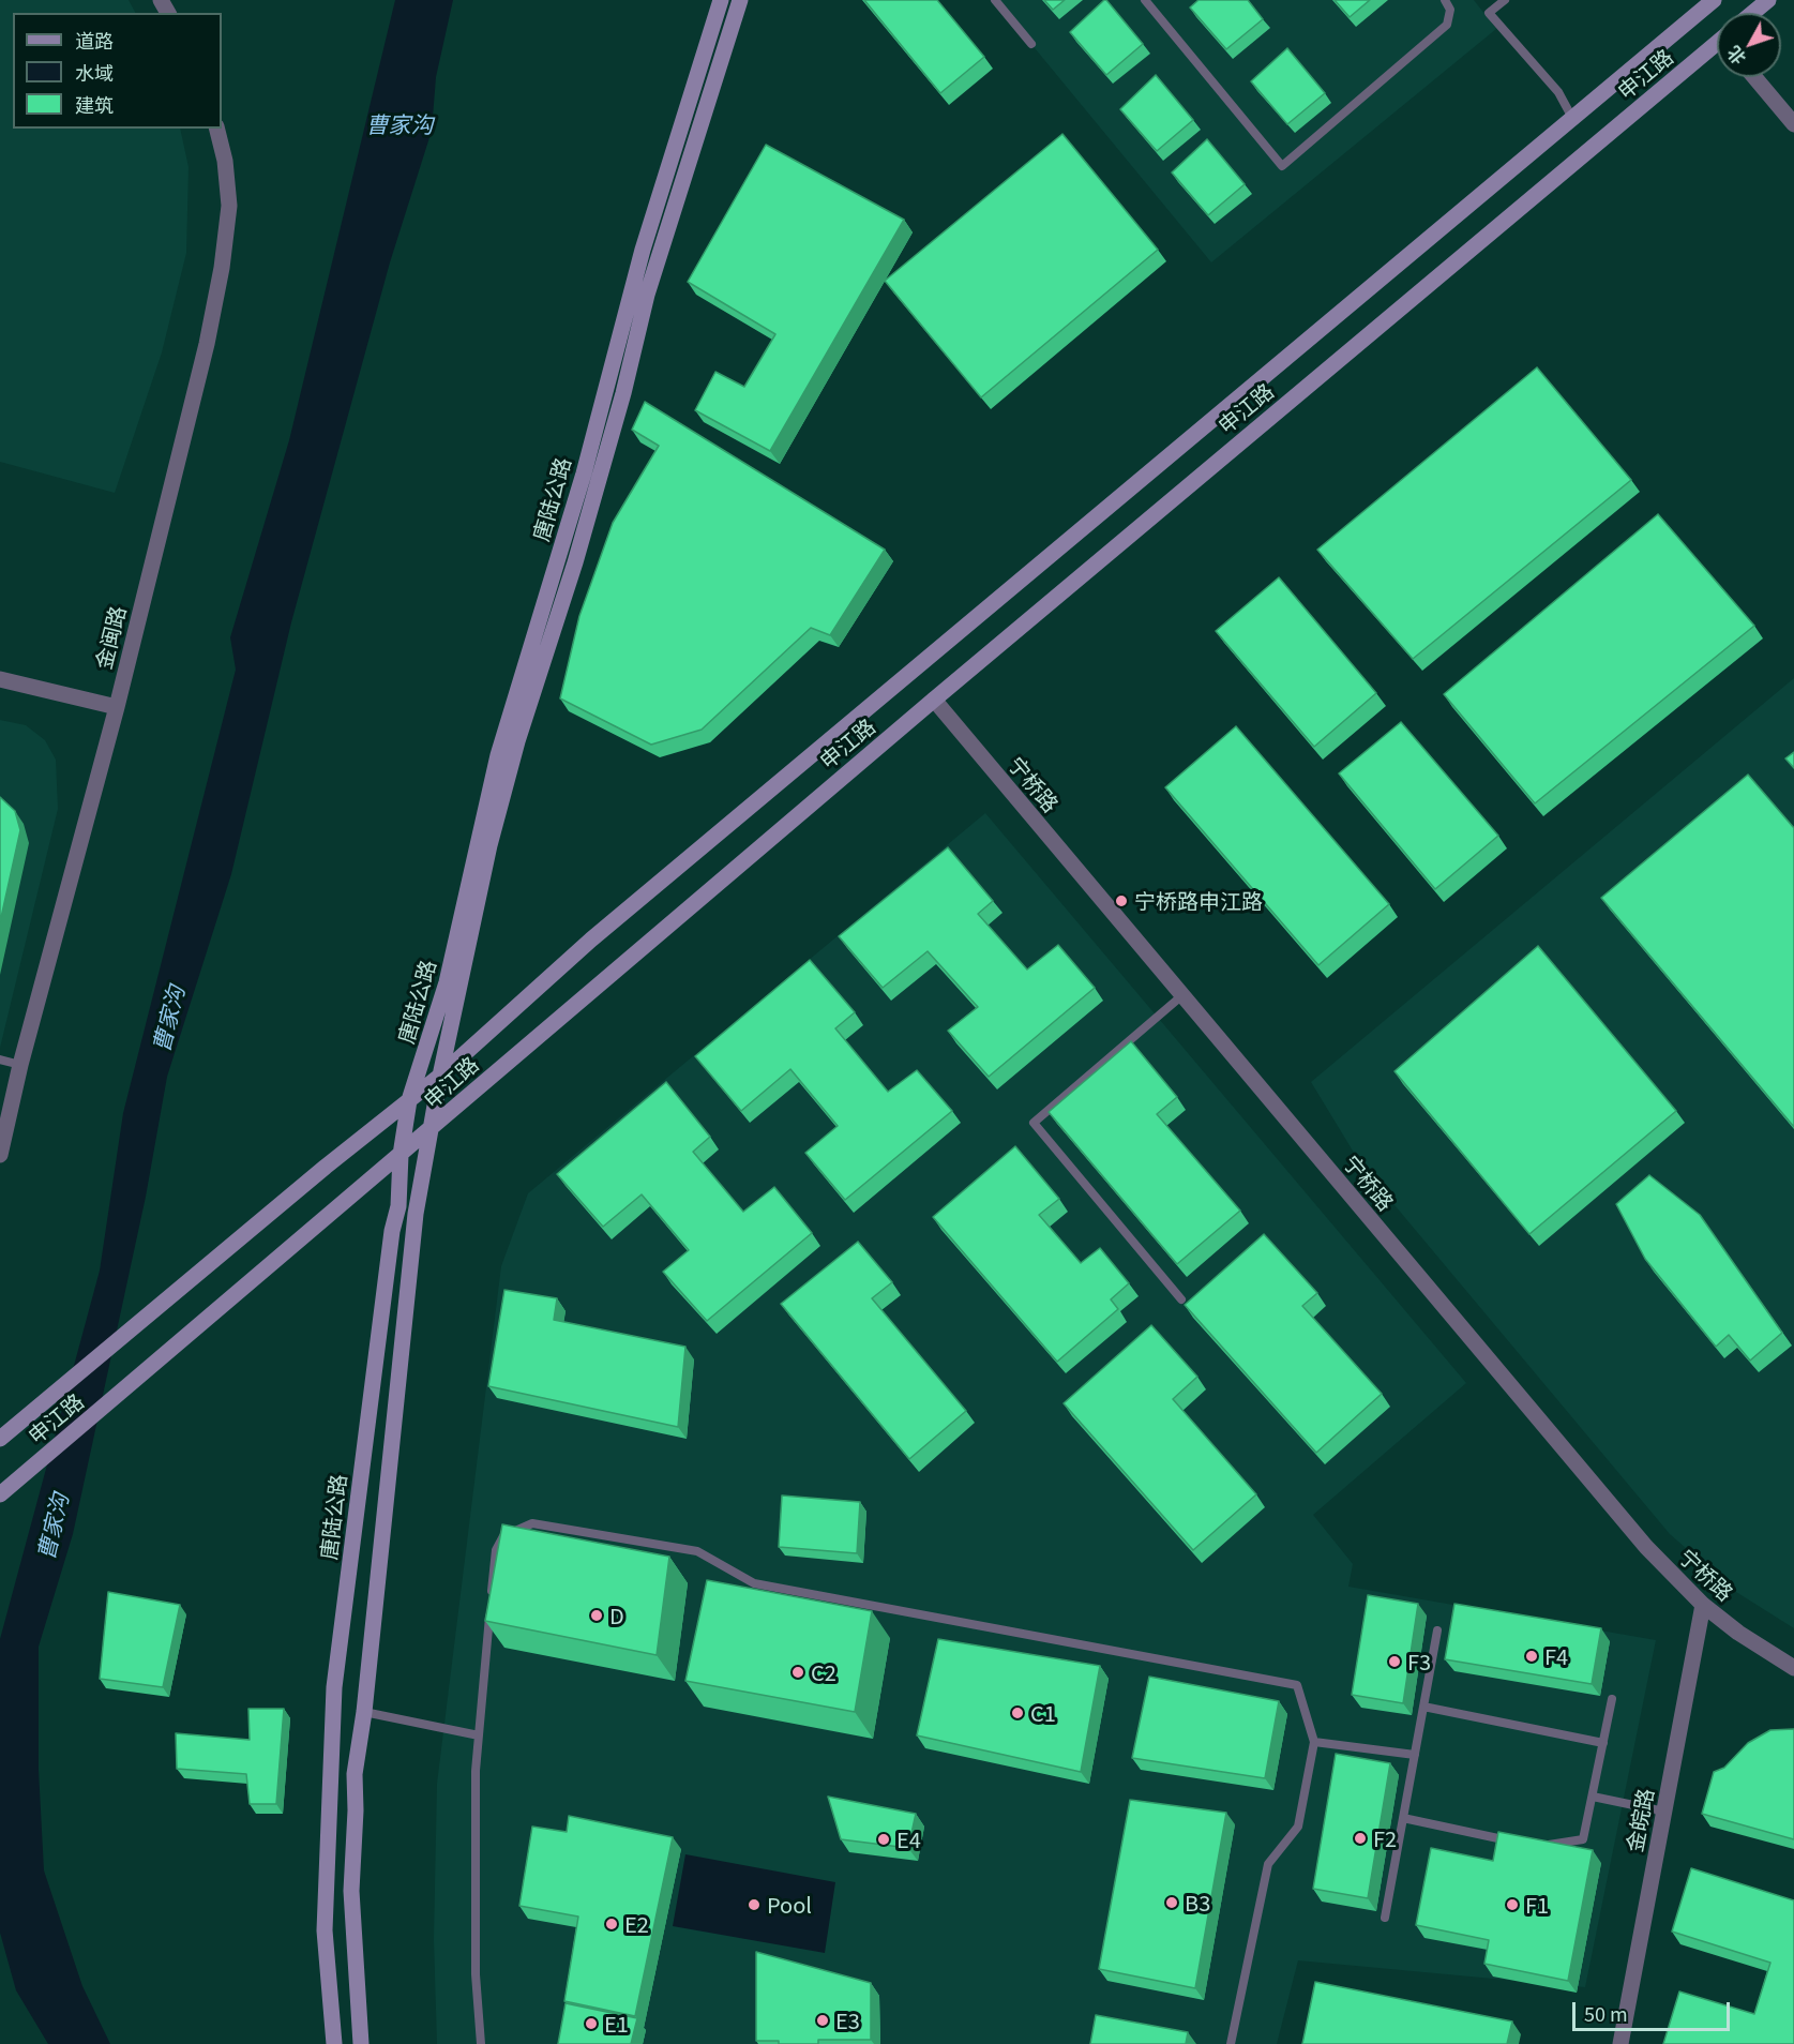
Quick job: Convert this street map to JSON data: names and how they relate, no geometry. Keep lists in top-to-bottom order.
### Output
{
  "streets": {
    "main road": ["申江路", "唐陆公路"],
    "street": ["金闽路", "宁桥路", "金皖路"]
  },
  "crossings": [
    ["申江路", "唐陆公路"],
    ["申江路", "宁桥路"],
    ["宁桥路", "金皖路"]
  ],
  "water": ["曹家沟"],
  "places": [
    "宁桥路申江路",
    "D",
    "F4",
    "F3",
    "C2",
    "C1",
    "F2",
    "E4",
    "B3",
    "Pool",
    "F1",
    "E2",
    "E3",
    "E1"
  ],
  "legend": ["道路", "水域", "建筑"],
  "scale_bar": "50 m",
  "north": "bottom left"
}
